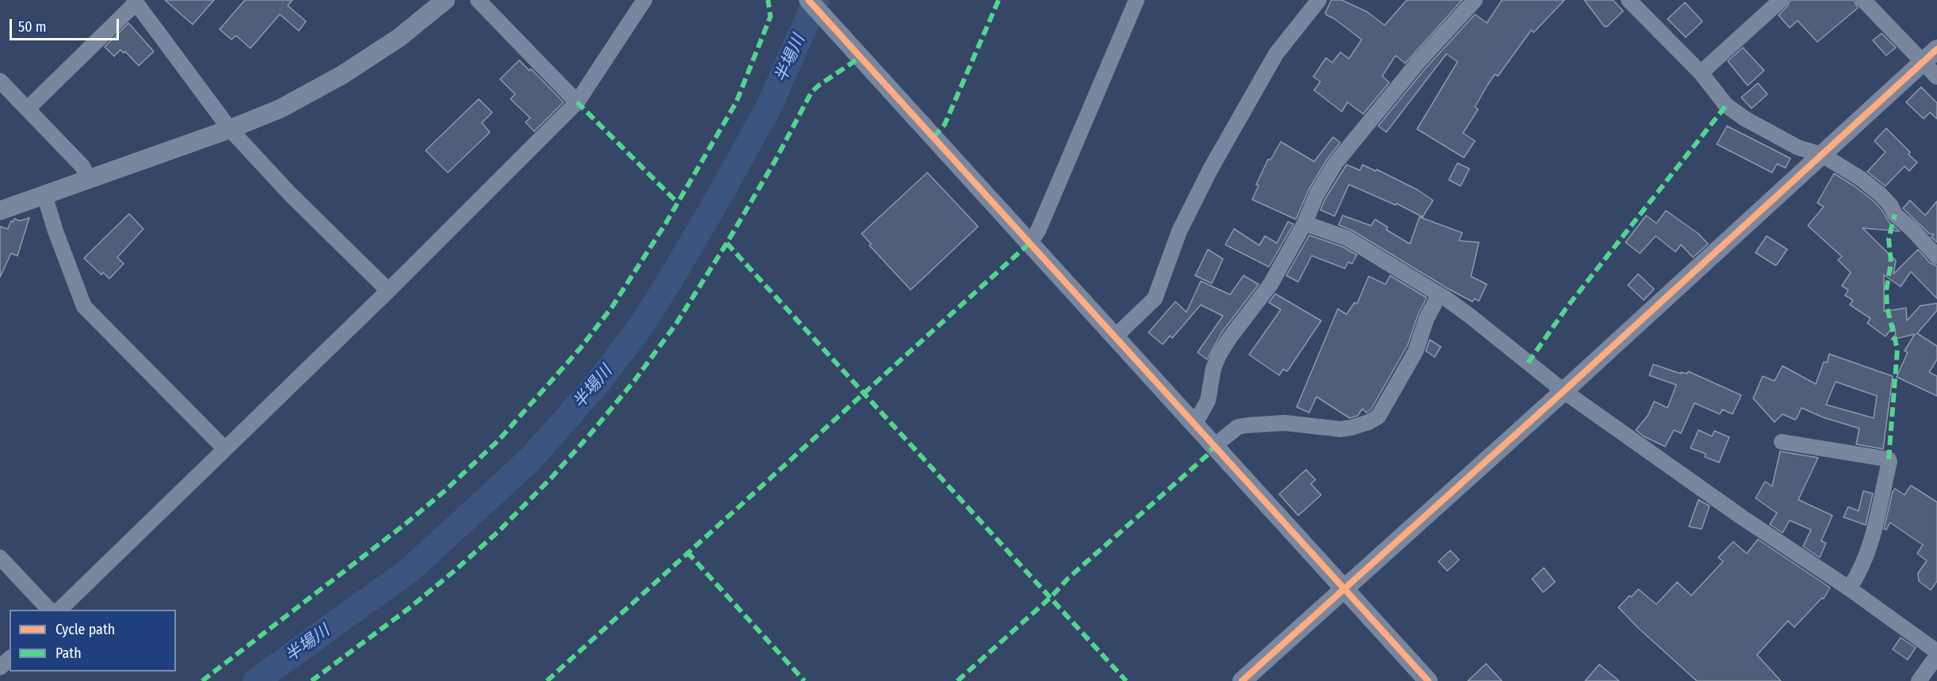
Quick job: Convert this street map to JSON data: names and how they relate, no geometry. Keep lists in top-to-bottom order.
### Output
{
  "water": ["半場川"],
  "legend": ["Cycle path", "Path"],
  "scale_bar": "50 m"
}
